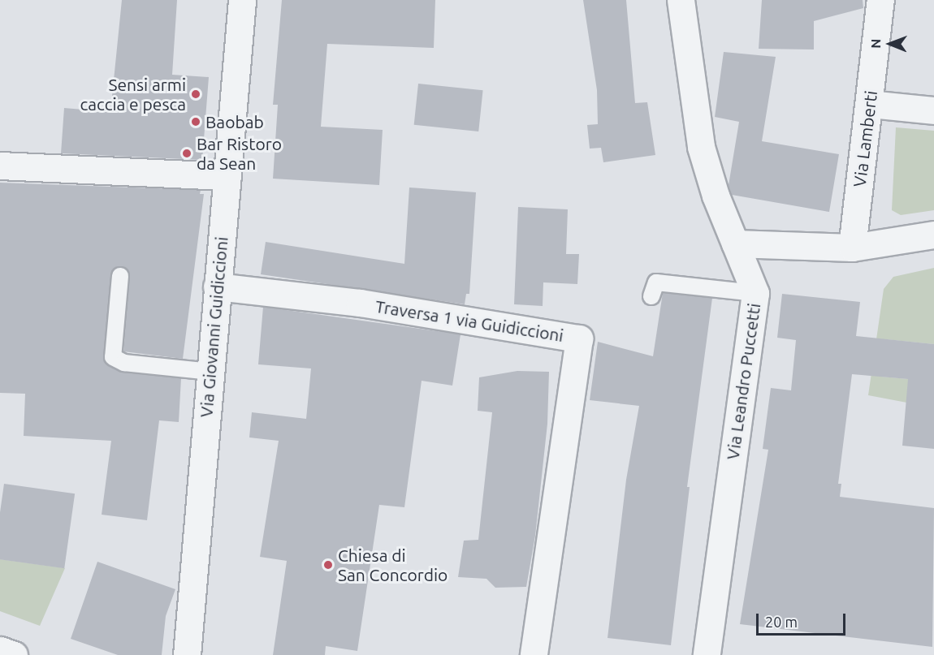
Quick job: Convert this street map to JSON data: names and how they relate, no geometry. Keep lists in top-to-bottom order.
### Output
{
  "streets": {
    "street": [
      "Via Lamberti",
      "Traversa 1 via Guidiccioni",
      "Via Giovanni Guidiccioni",
      "Via Leandro Puccetti"
    ]
  },
  "crossings": [
    ["Traversa 1 via Guidiccioni", "Via Giovanni Guidiccioni"]
  ],
  "places": [
    "Sensi armi caccia e pesca",
    "Baobab",
    "Bar Ristoro da Sean",
    "Chiesa di San Concordio"
  ],
  "scale_bar": "20 m",
  "north": "left"
}
